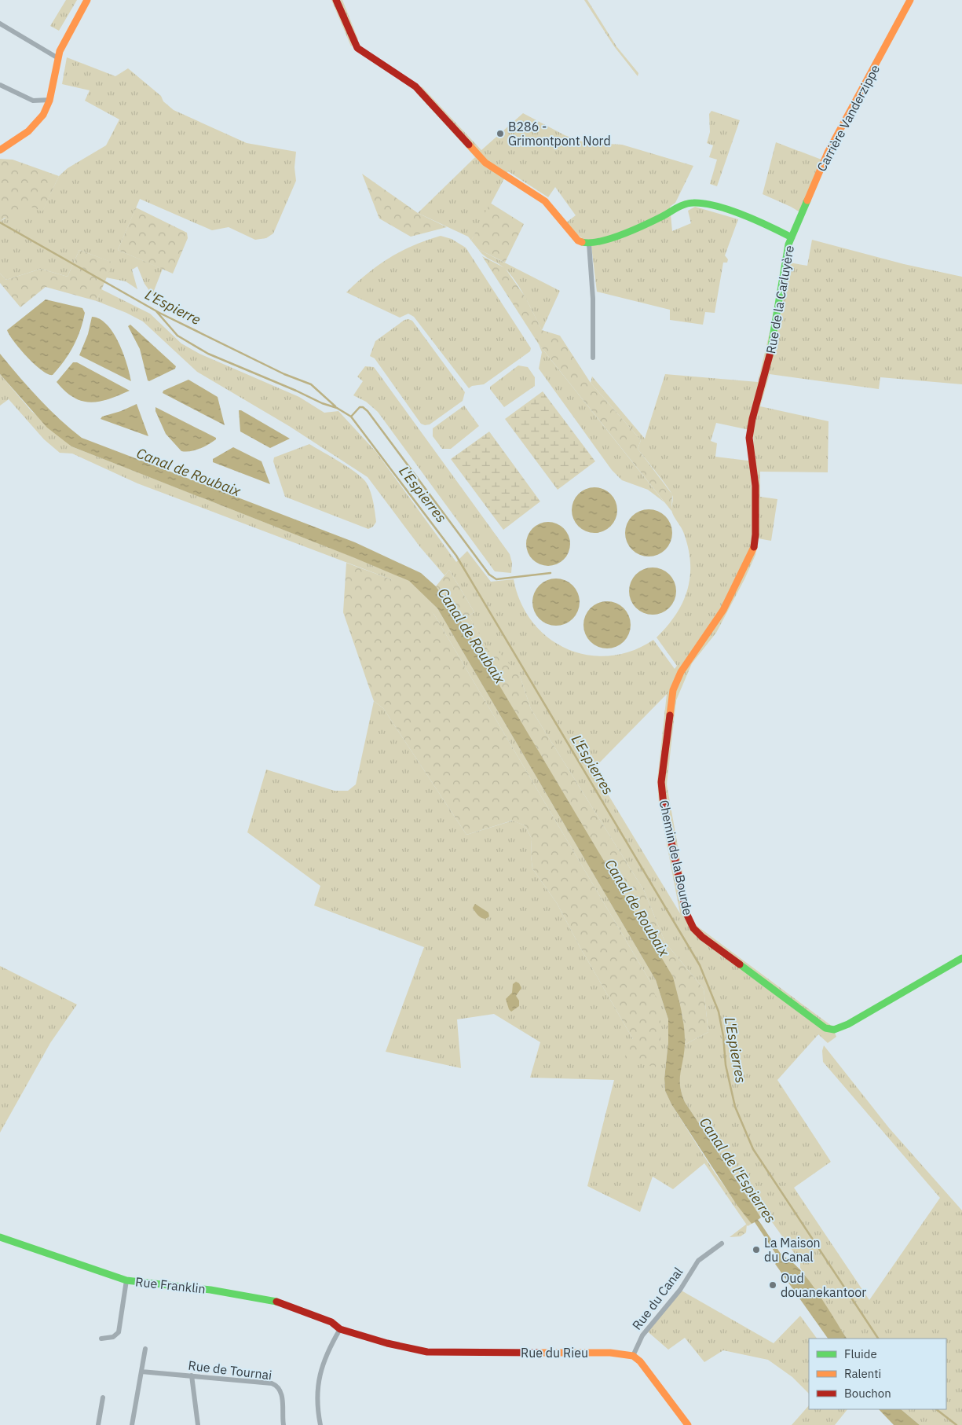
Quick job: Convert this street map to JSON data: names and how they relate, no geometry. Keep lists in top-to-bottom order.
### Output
{
  "streets": {
    "street": [
      "Carrière Vanderzippe",
      "Rue de la Carluyère",
      "Chemin de la Bourde",
      "Rue Franklin",
      "Rue du Canal",
      "Rue du Rieu",
      "Rue de Tournai"
    ]
  },
  "crossings": [
    ["Carrière Vanderzippe", "Rue de la Carluyère"],
    ["Rue de la Carluyère", "Chemin de la Bourde"],
    ["Rue Franklin", "Rue du Rieu"],
    ["Rue du Canal", "Rue du Rieu"]
  ],
  "water": [
    "L'Espierre",
    "Canal de Roubaix",
    "L'Espierres",
    "Canal de l'Espierres"
  ],
  "places": ["B286 - Grimontpont Nord", "La Maison du Canal", "Oud douanekantoor"],
  "legend": ["Fluide", "Ralenti", "Bouchon"]
}
